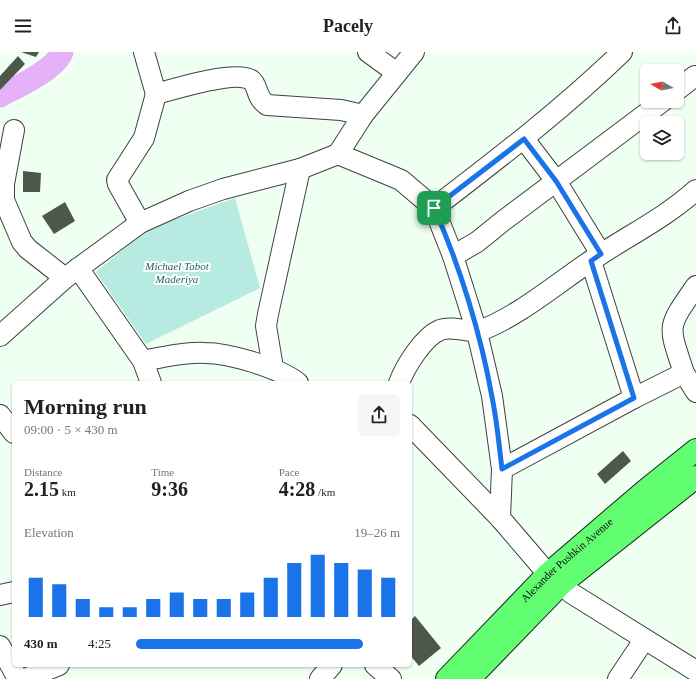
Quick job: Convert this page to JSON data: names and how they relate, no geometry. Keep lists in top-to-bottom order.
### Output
{
  "streets": {
    "main road": ["Alexander Pushkin Avenue"]
  },
  "parks": ["Michael Tabot Maderiya"],
  "north": "left",
  "page": {
    "header": "Pacely",
    "heading": ["Morning run", "09:00 · 5 × 430 m"],
    "stats": [
      ["Distance", "2.15 km"],
      ["Time", "9:36"],
      ["Pace", "4:28 /km"]
    ],
    "chart": ["Elevation", "19–26 m"],
    "list": [
      {
        "name": "430 m",
        "note": "4:25"
      }
    ]
  }
}
